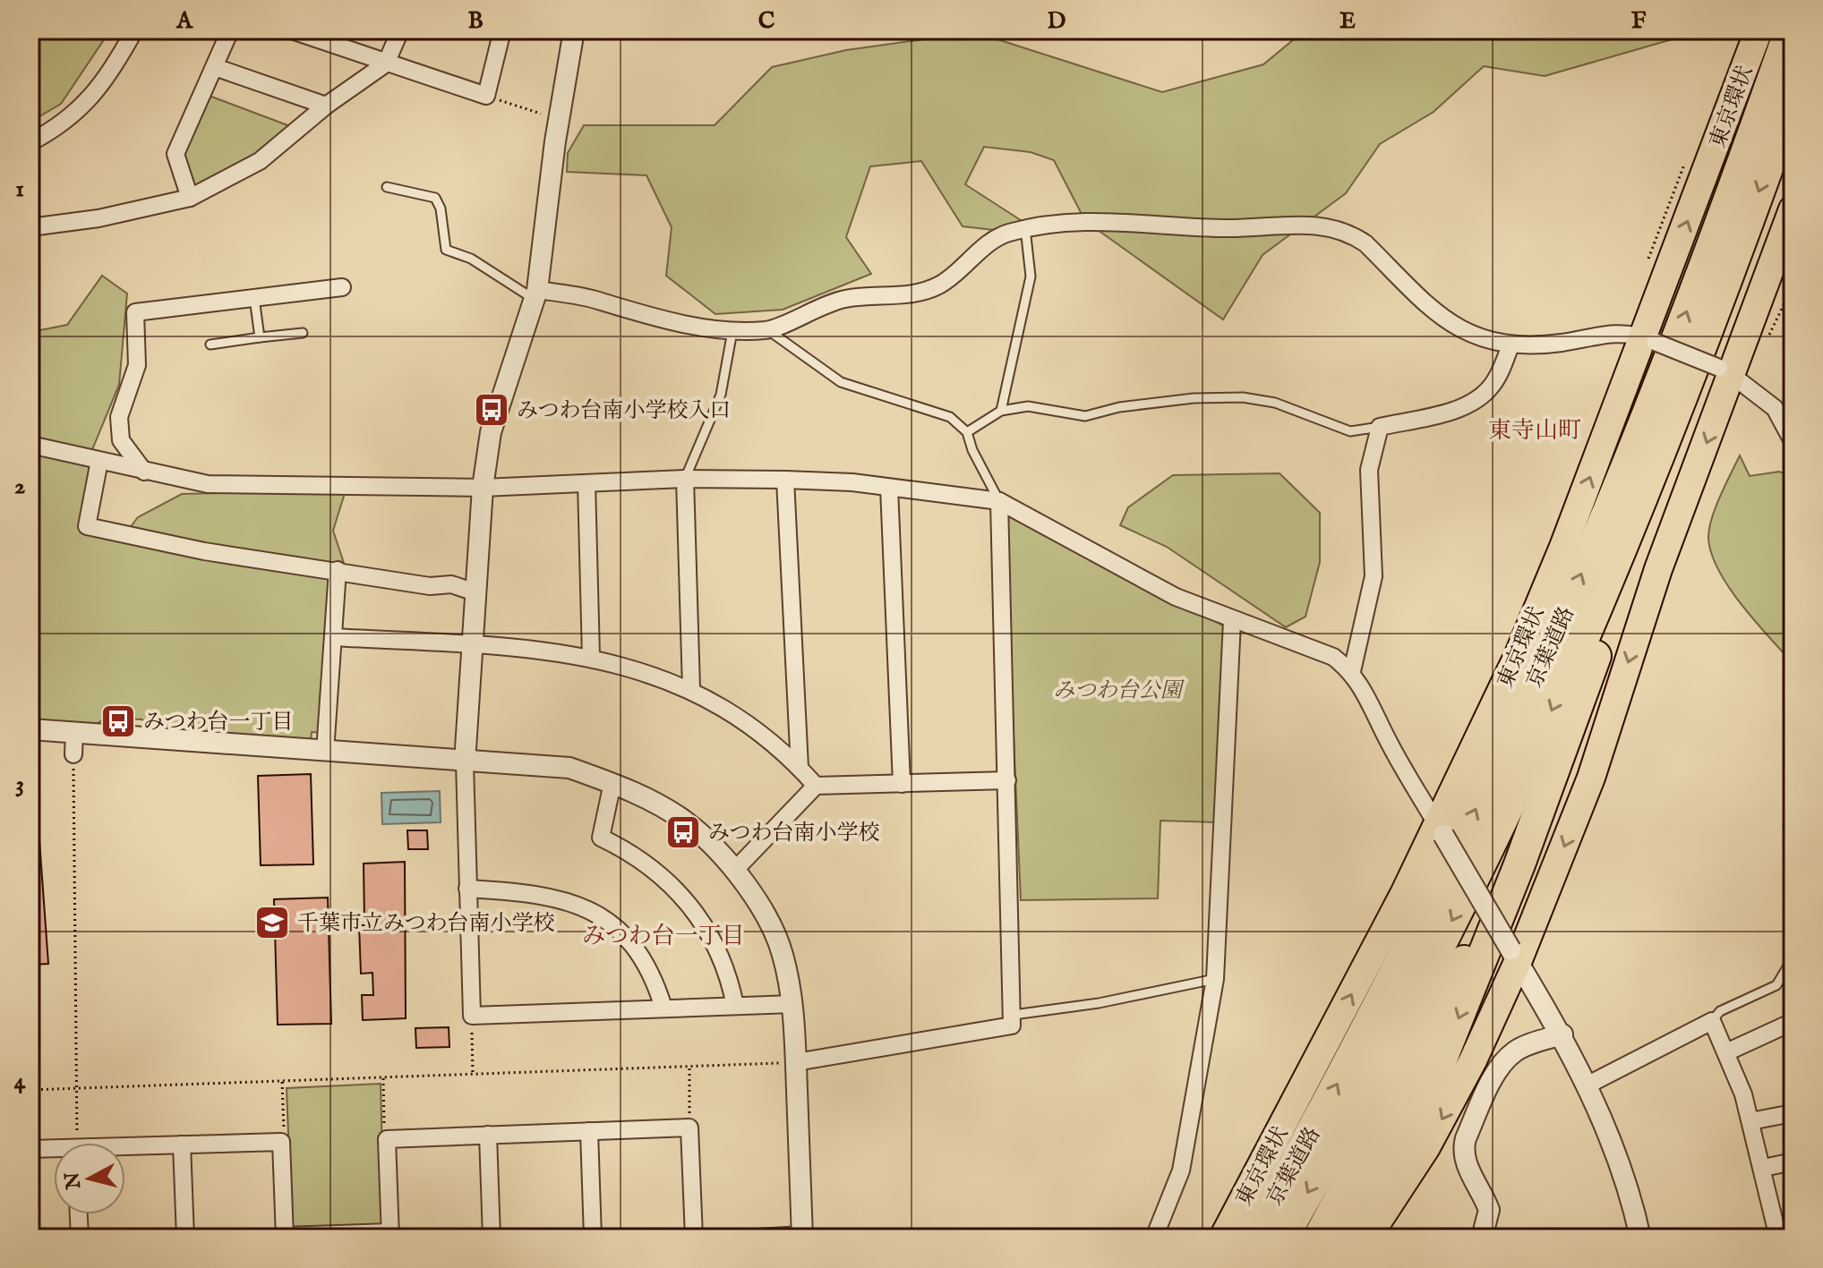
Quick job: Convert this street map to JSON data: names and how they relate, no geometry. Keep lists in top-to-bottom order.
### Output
{
  "streets": {
    "highway": ["東京環状", "京葉道路"]
  },
  "districts": ["東寺山町", "みつわ台一丁目"],
  "parks": ["みつわ台公園"],
  "places": {
    "bus stop": ["みつわ台南小学校入口", "みつわ台一丁目", "みつわ台南小学校"],
    "school or university": ["千葉市立みつわ台南小学校"]
  },
  "north": "left",
  "grid": {
    "columns": [
      "A",
      "B",
      "C",
      "D",
      "E",
      "F"
    ],
    "rows": [
      "1",
      "2",
      "3",
      "4"
    ]
  }
}
